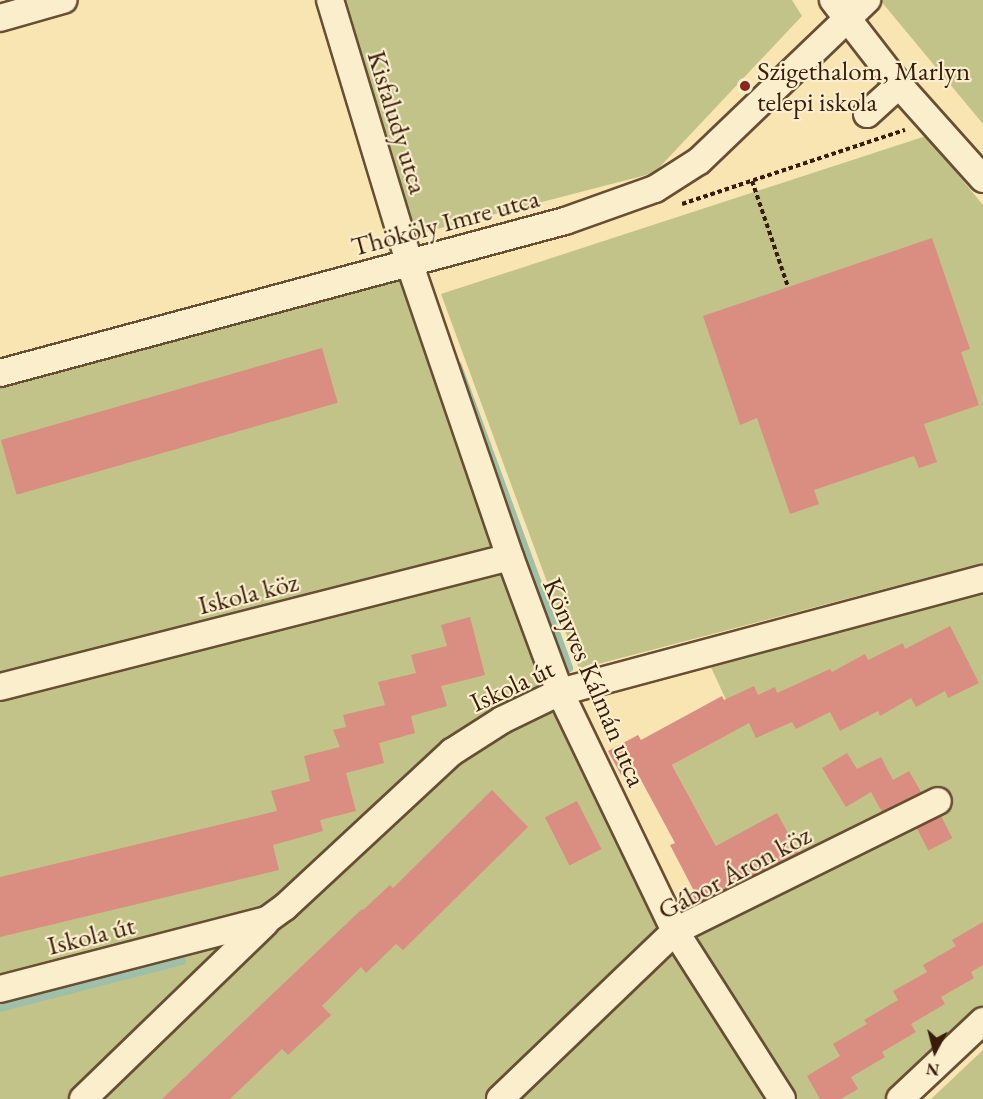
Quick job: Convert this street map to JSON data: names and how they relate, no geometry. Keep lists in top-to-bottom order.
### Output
{
  "streets": {
    "street": [
      "Kisfaludy utca",
      "Thököly Imre utca",
      "Iskola köz",
      "Könyves Kálmán utca",
      "Iskola út",
      "Gábor Áron köz"
    ]
  },
  "crossings": [
    ["Kisfaludy utca", "Thököly Imre utca"],
    ["Kisfaludy utca", "Könyves Kálmán utca"],
    ["Thököly Imre utca", "Könyves Kálmán utca"],
    ["Iskola köz", "Könyves Kálmán utca"],
    ["Könyves Kálmán utca", "Iskola út"],
    ["Könyves Kálmán utca", "Gábor Áron köz"]
  ],
  "places": ["Szigethalom, Marlyn telepi iskola"],
  "north": "bottom"
}
